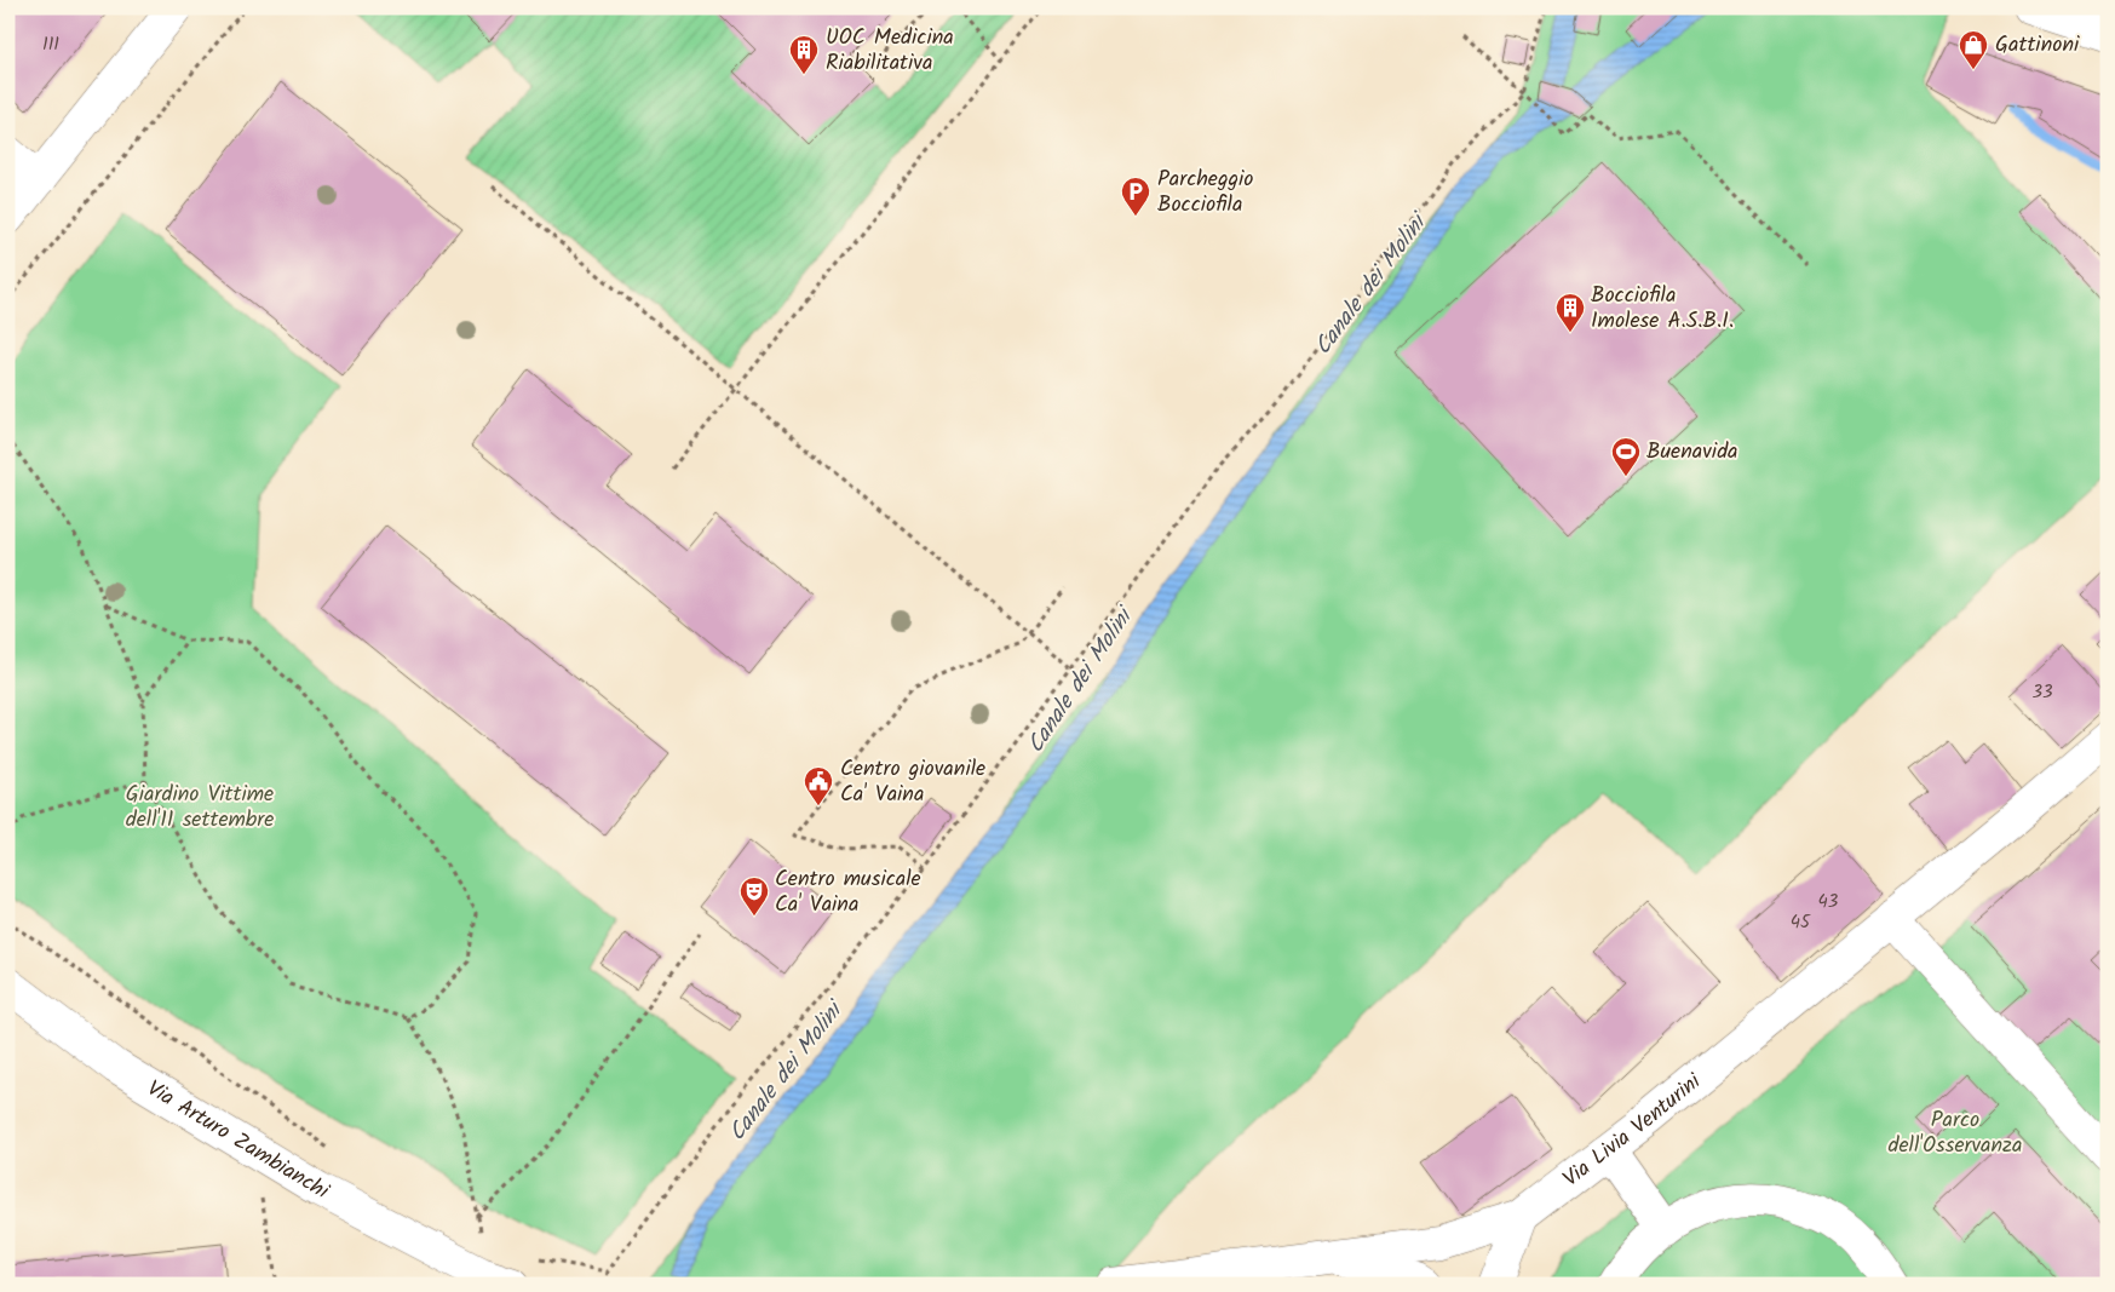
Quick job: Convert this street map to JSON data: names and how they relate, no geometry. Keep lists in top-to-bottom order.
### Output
{
  "streets": {
    "street": ["Via Livia Venturini", "Via Arturo Zambianchi"]
  },
  "water": ["Canale dei Molini"],
  "parks": ["Giardino Vittime dell'11 settembre", "Parco dell'Osservanza"],
  "places": {
    "shop": ["Gattinoni"],
    "building": ["UOC Medicina Riabilitativa", "Bocciofila Imolese A.S.B.I."],
    "parking": ["Parcheggio Bocciofila"],
    "sports": ["Buenavida"],
    "public building": ["Centro giovanile Ca' Vaina"],
    "theatre": ["Centro musicale Ca' Vaina"]
  },
  "house_numbers": [
    "111",
    "33",
    "43",
    "45"
  ]
}
